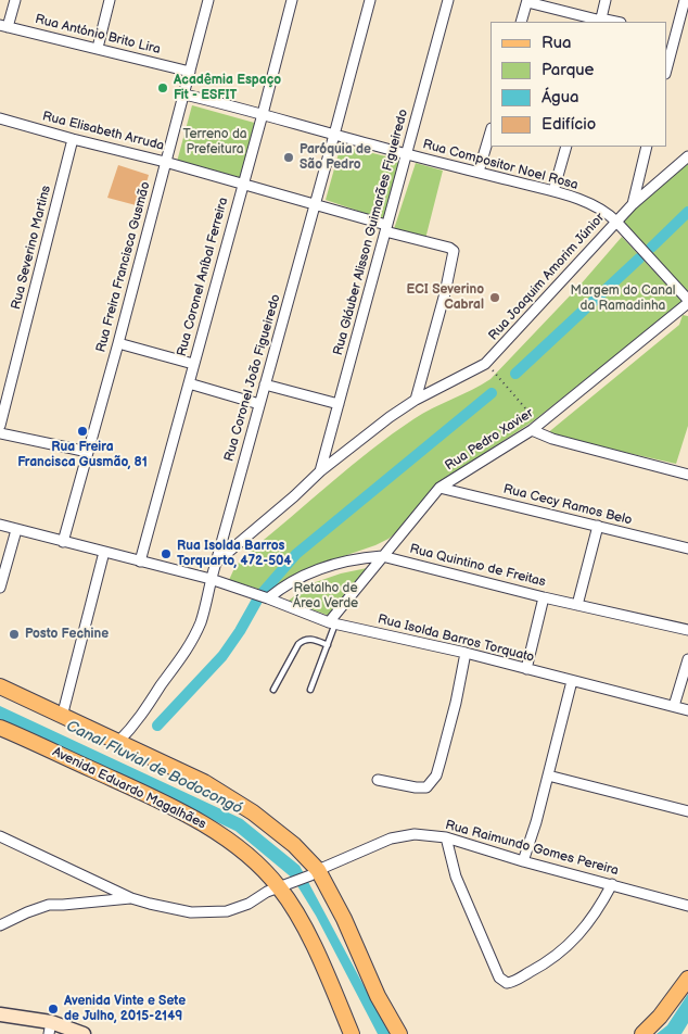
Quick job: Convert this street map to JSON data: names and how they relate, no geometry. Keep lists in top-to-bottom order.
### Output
{
  "streets": {
    "main road": ["Avenida Eduardo Magalhães"],
    "street": [
      "Rua António Brito Lira",
      "Rua Elisabeth Arruda",
      "Rua Compositor Noel Rosa",
      "Rua Gláuber Alisson Guimarães Figueiredo",
      "Rua Severino Martins",
      "Rua Freira Francisca Gusmão",
      "Rua Coronel Aníbal Ferreira",
      "Rua Joaquim Amorim Júnior",
      "Rua Coronel João Figueiredo",
      "Rua Pedro Xavier",
      "Rua Cecy Ramos Belo",
      "Rua Quintino de Freitas",
      "Rua Isolda Barros Torquato",
      "Rua Raimundo Gomes Pereira"
    ]
  },
  "crossings": [
    ["Rua António Brito Lira", "Rua Freira Francisca Gusmão"],
    ["Rua Elisabeth Arruda", "Rua Gláuber Alisson Guimarães Figueiredo"],
    ["Rua Elisabeth Arruda", "Rua Severino Martins"],
    ["Rua Elisabeth Arruda", "Rua Freira Francisca Gusmão"],
    ["Rua Elisabeth Arruda", "Rua Coronel Aníbal Ferreira"],
    ["Rua Elisabeth Arruda", "Rua Joaquim Amorim Júnior"],
    ["Rua Elisabeth Arruda", "Rua Coronel João Figueiredo"],
    ["Rua Compositor Noel Rosa", "Rua Gláuber Alisson Guimarães Figueiredo"],
    ["Rua Compositor Noel Rosa", "Rua Freira Francisca Gusmão"],
    ["Rua Compositor Noel Rosa", "Rua Coronel Aníbal Ferreira"],
    ["Rua Compositor Noel Rosa", "Rua Joaquim Amorim Júnior"],
    ["Rua Compositor Noel Rosa", "Rua Coronel João Figueiredo"],
    ["Rua Compositor Noel Rosa", "Rua Pedro Xavier"],
    ["Rua Gláuber Alisson Guimarães Figueiredo", "Rua Joaquim Amorim Júnior"],
    ["Rua Freira Francisca Gusmão", "Rua Isolda Barros Torquato"],
    ["Rua Coronel Aníbal Ferreira", "Rua Isolda Barros Torquato"],
    ["Rua Joaquim Amorim Júnior", "Rua Coronel João Figueiredo"],
    ["Rua Coronel João Figueiredo", "Rua Isolda Barros Torquato"],
    ["Rua Pedro Xavier", "Rua Cecy Ramos Belo"],
    ["Rua Pedro Xavier", "Rua Quintino de Freitas"],
    ["Rua Pedro Xavier", "Rua Isolda Barros Torquato"],
    ["Rua Quintino de Freitas", "Rua Isolda Barros Torquato"],
    ["Avenida Eduardo Magalhães", "Rua Raimundo Gomes Pereira"]
  ],
  "water": ["Canal Fluvial de Bodocongó"],
  "parks": ["Terreno da Prefeitura", "Margem do Canal da Ramadinha", "Retalho de Área Verde"],
  "places": [
    "Acadêmia Espaço Fit - ESFIT",
    "Paróquia de São Pedro",
    "ECI Severino Cabral",
    "Rua Freira Francisca Gusmão, 81",
    "Rua Isolda Barros Torquarto, 472-504",
    "Posto Fechine",
    "Avenida Vinte e Sete de Julho, 2015-2149"
  ],
  "legend": [
    "Rua",
    "Parque",
    "Água",
    "Edifício"
  ]
}
